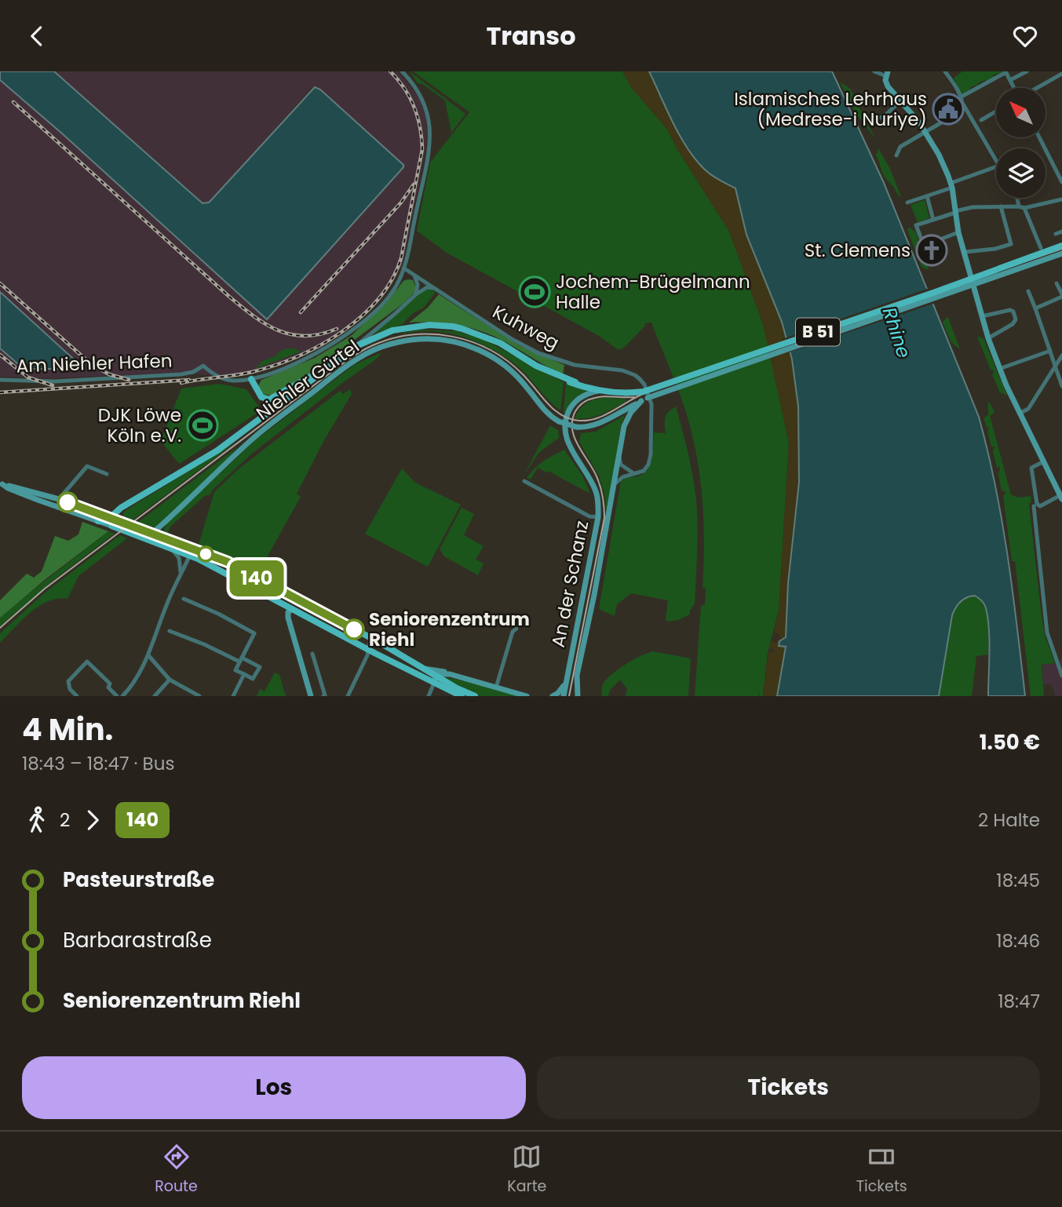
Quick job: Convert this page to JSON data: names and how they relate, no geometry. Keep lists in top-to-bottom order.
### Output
{
  "streets": {
    "main road": ["B 51", "Niehler Gürtel", "An der Schanz"],
    "street": ["Kuhweg", "Am Niehler Hafen"]
  },
  "crossings": [
    ["Kuhweg", "Am Niehler Hafen"],
    ["Kuhweg", "An der Schanz"],
    ["B 51", "Niehler Gürtel"],
    ["B 51", "An der Schanz"],
    ["Niehler Gürtel", "An der Schanz"]
  ],
  "water": ["Rhine"],
  "places": {
    "public building": ["Islamisches Lehrhaus (Medrese-i Nuriye)"],
    "church": ["St. Clemens"],
    "sports": ["Jochem-Brügelmann Halle", "DJK Löwe Köln e.V."],
    "other": ["Seniorenzentrum Riehl"]
  },
  "lines": ["bus line 140"],
  "north": "top left",
  "page": {
    "header": "Transo",
    "on_map": "140",
    "heading": ["4 Min.", "18:43 – 18:47 · Bus", "1.50 €"],
    "legs": ["2", "140", "2 Halte"],
    "list": [
      {
        "name": "Pasteurstraße",
        "value": "18:45"
      },
      {
        "name": "Barbarastraße",
        "value": "18:46"
      },
      {
        "name": "Seniorenzentrum Riehl",
        "value": "18:47"
      }
    ],
    "buttons": ["Los", "Tickets"],
    "tabs": ["Route", "Karte", "Tickets"]
  }
}
